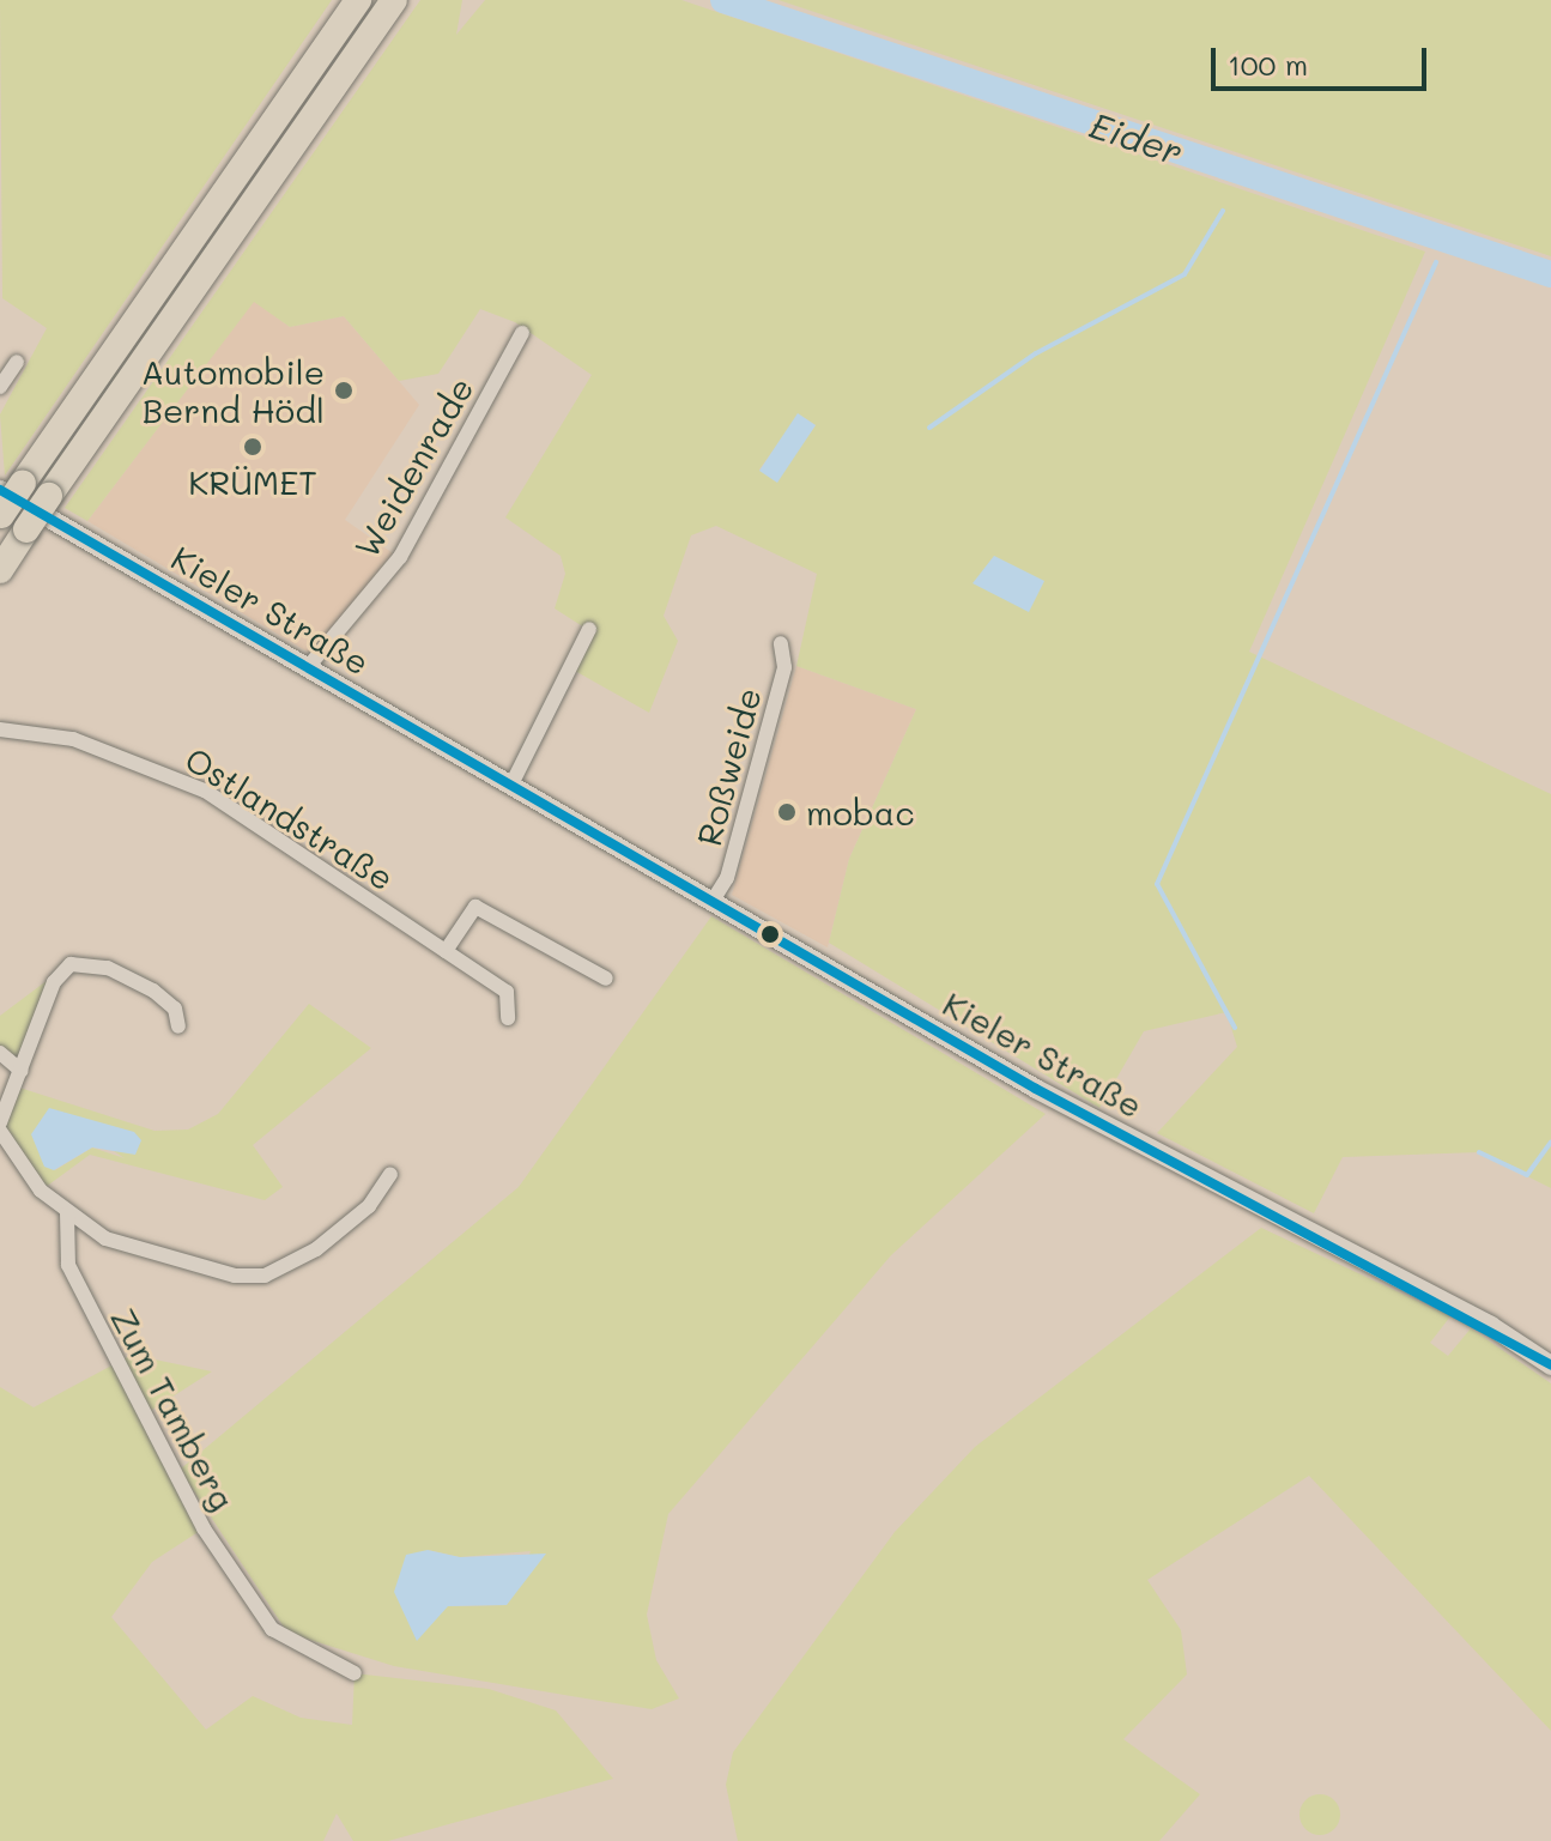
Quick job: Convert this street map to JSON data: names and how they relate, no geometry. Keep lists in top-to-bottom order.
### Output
{
  "streets": {
    "street": [
      "Weidenrade",
      "Kieler Straße",
      "Roßweide",
      "Ostlandstraße",
      "Zum Tamberg"
    ]
  },
  "crossings": [
    ["Weidenrade", "Kieler Straße"],
    ["Kieler Straße", "Roßweide"]
  ],
  "water": ["Eider"],
  "places": ["Automobile Bernd Hödl", "KRÜMET", "mobac"],
  "scale_bar": "100 m"
}
